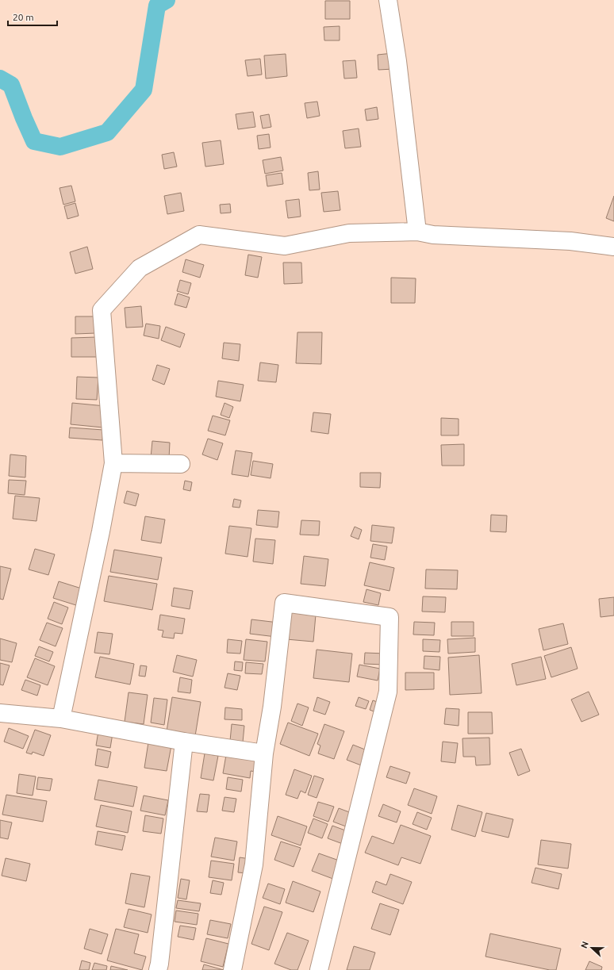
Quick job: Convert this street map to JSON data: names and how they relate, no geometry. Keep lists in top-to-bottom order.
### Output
{
  "scale_bar": "20 m",
  "north": "left"
}
